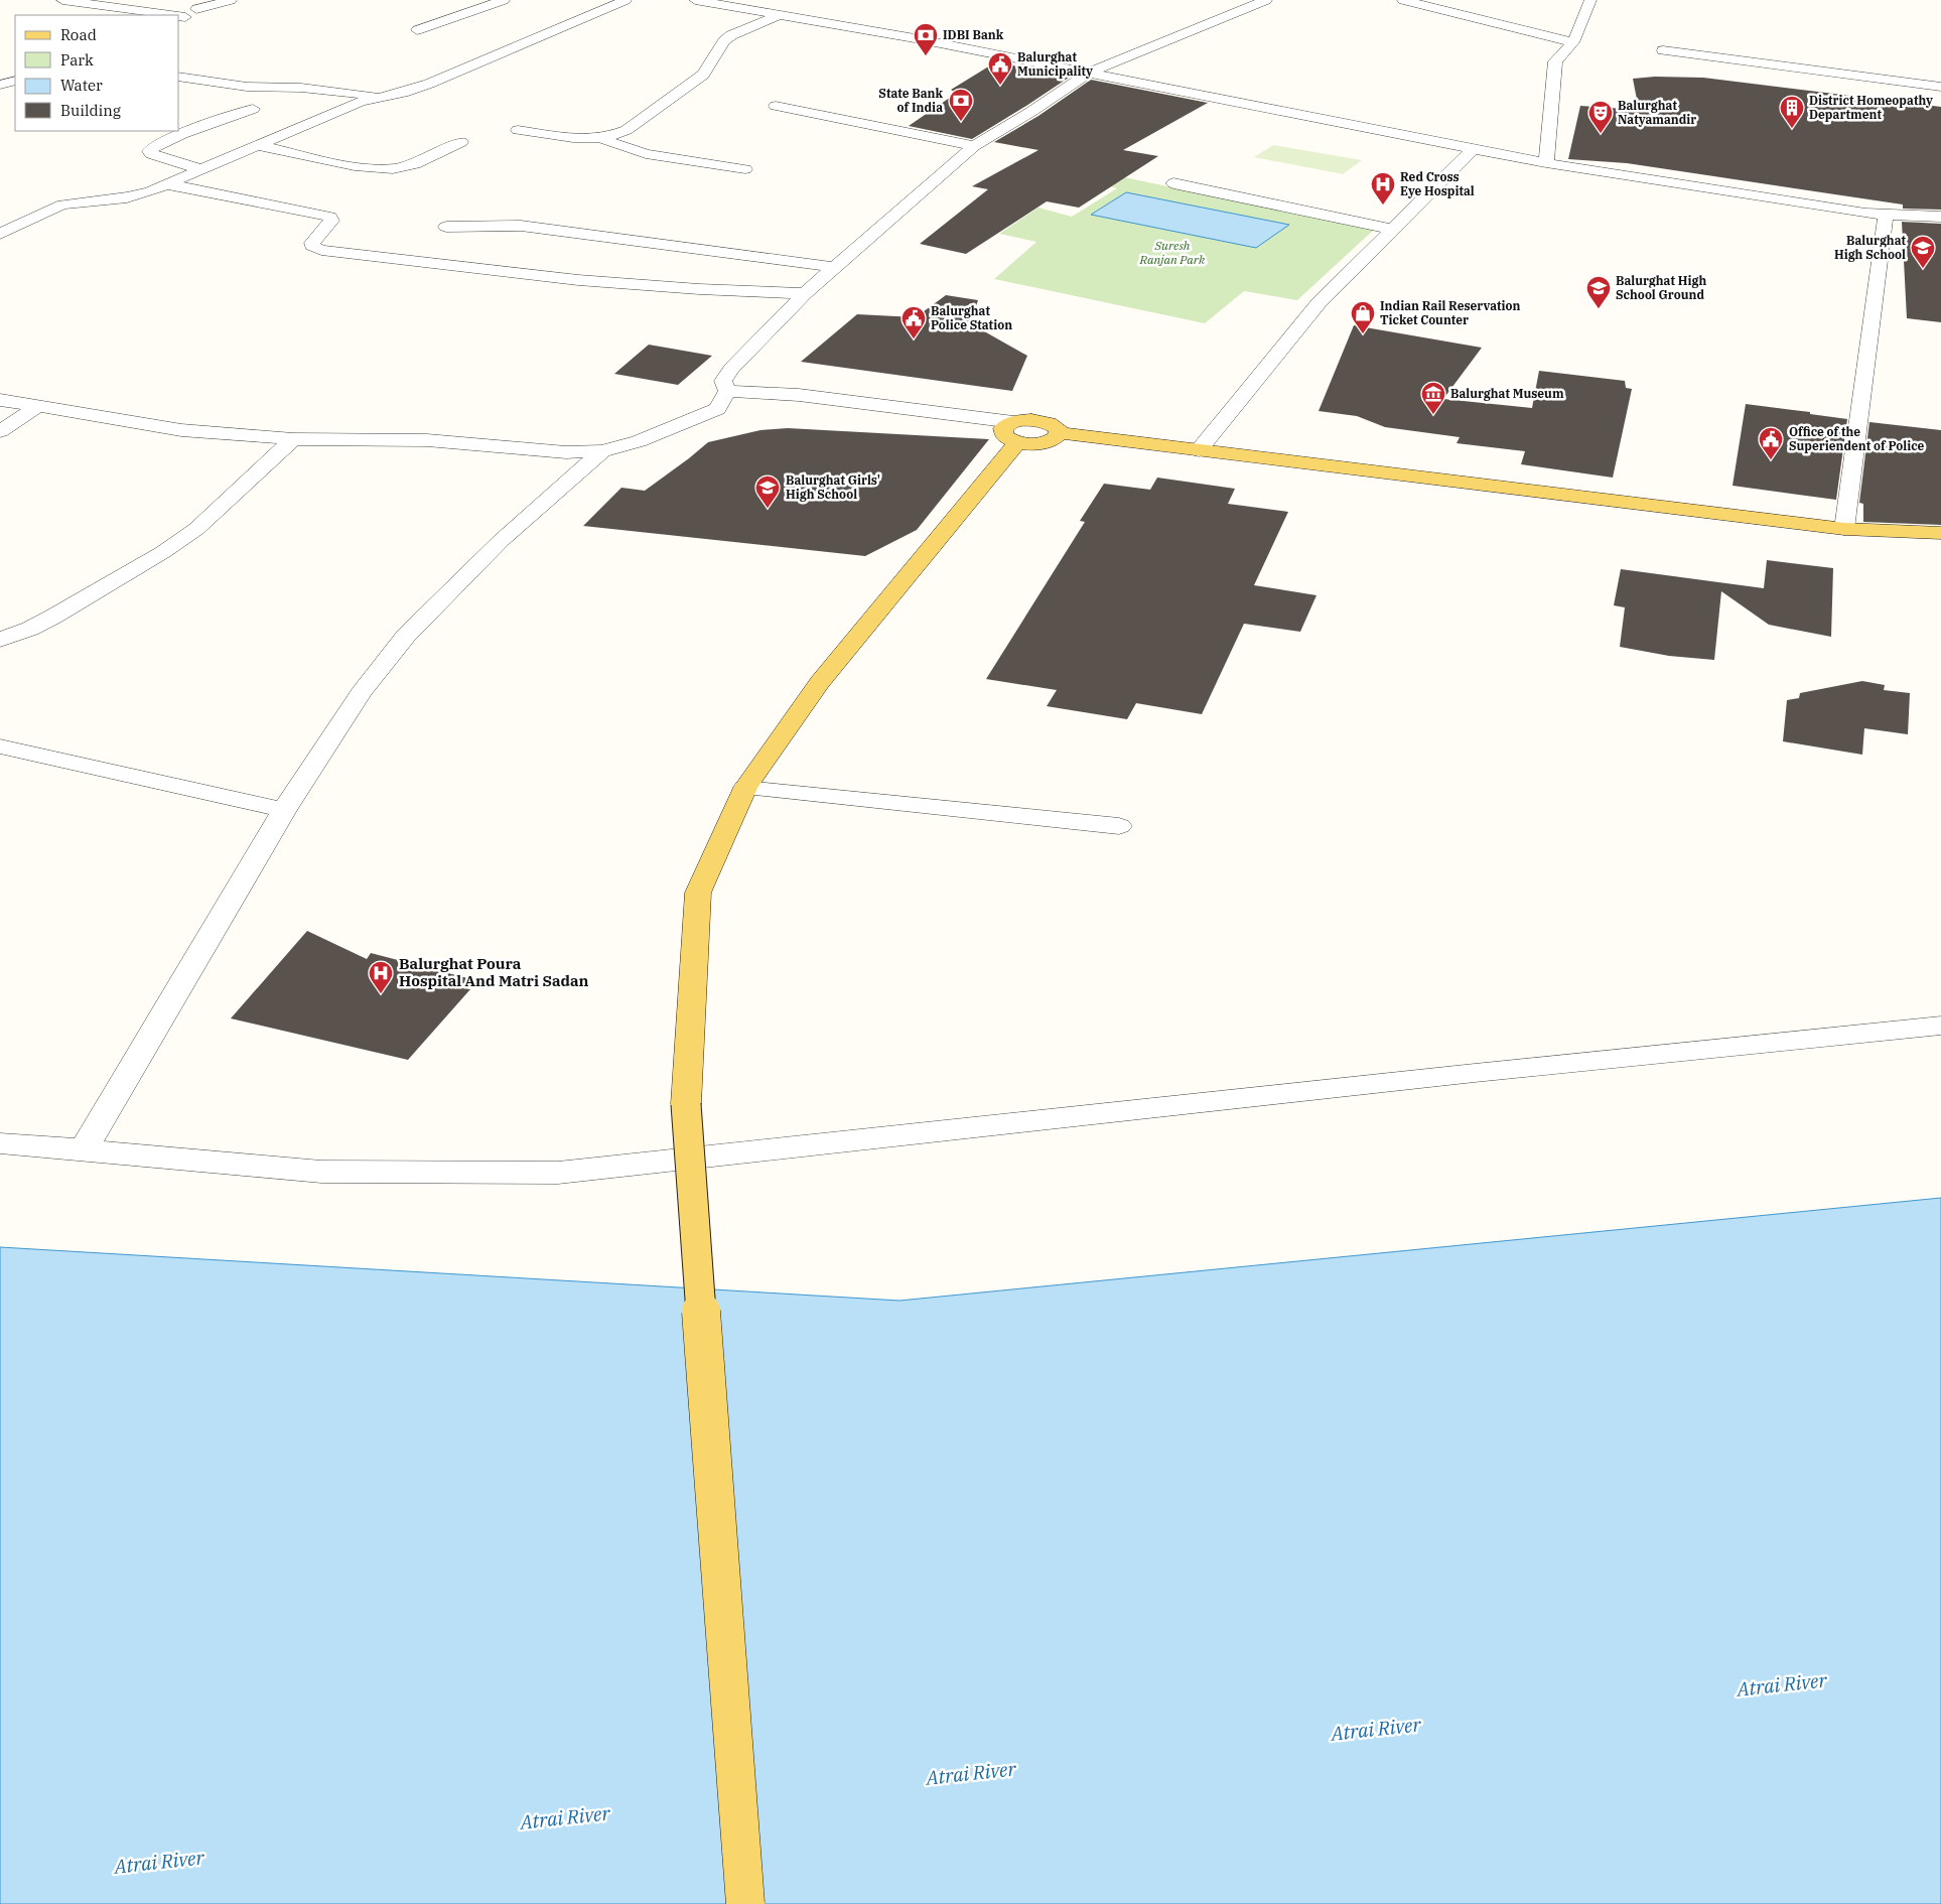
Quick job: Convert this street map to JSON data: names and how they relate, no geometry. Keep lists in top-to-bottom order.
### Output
{
  "water": ["Atrai River"],
  "parks": ["Suresh Ranjan Park"],
  "places": {
    "bank": ["IDBI Bank", "State Bank of India"],
    "public building": ["Balurghat Municipality", "Balurghat Police Station", "Office of the Superiendent of Police"],
    "building": ["District Homeopathy Department"],
    "theatre": ["Balurghat Natyamandir"],
    "hospital": ["Red Cross Eye Hospital", "Balurghat Poura Hospital And Matri Sadan"],
    "school or university": ["Balurghat High School", "Balurghat High School Ground", "Balurghat Girls' High School"],
    "shop": ["Indian Rail Reservation Ticket Counter"],
    "museum": ["Balurghat Museum"]
  },
  "legend": [
    "Road",
    "Park",
    "Water",
    "Building"
  ]
}
